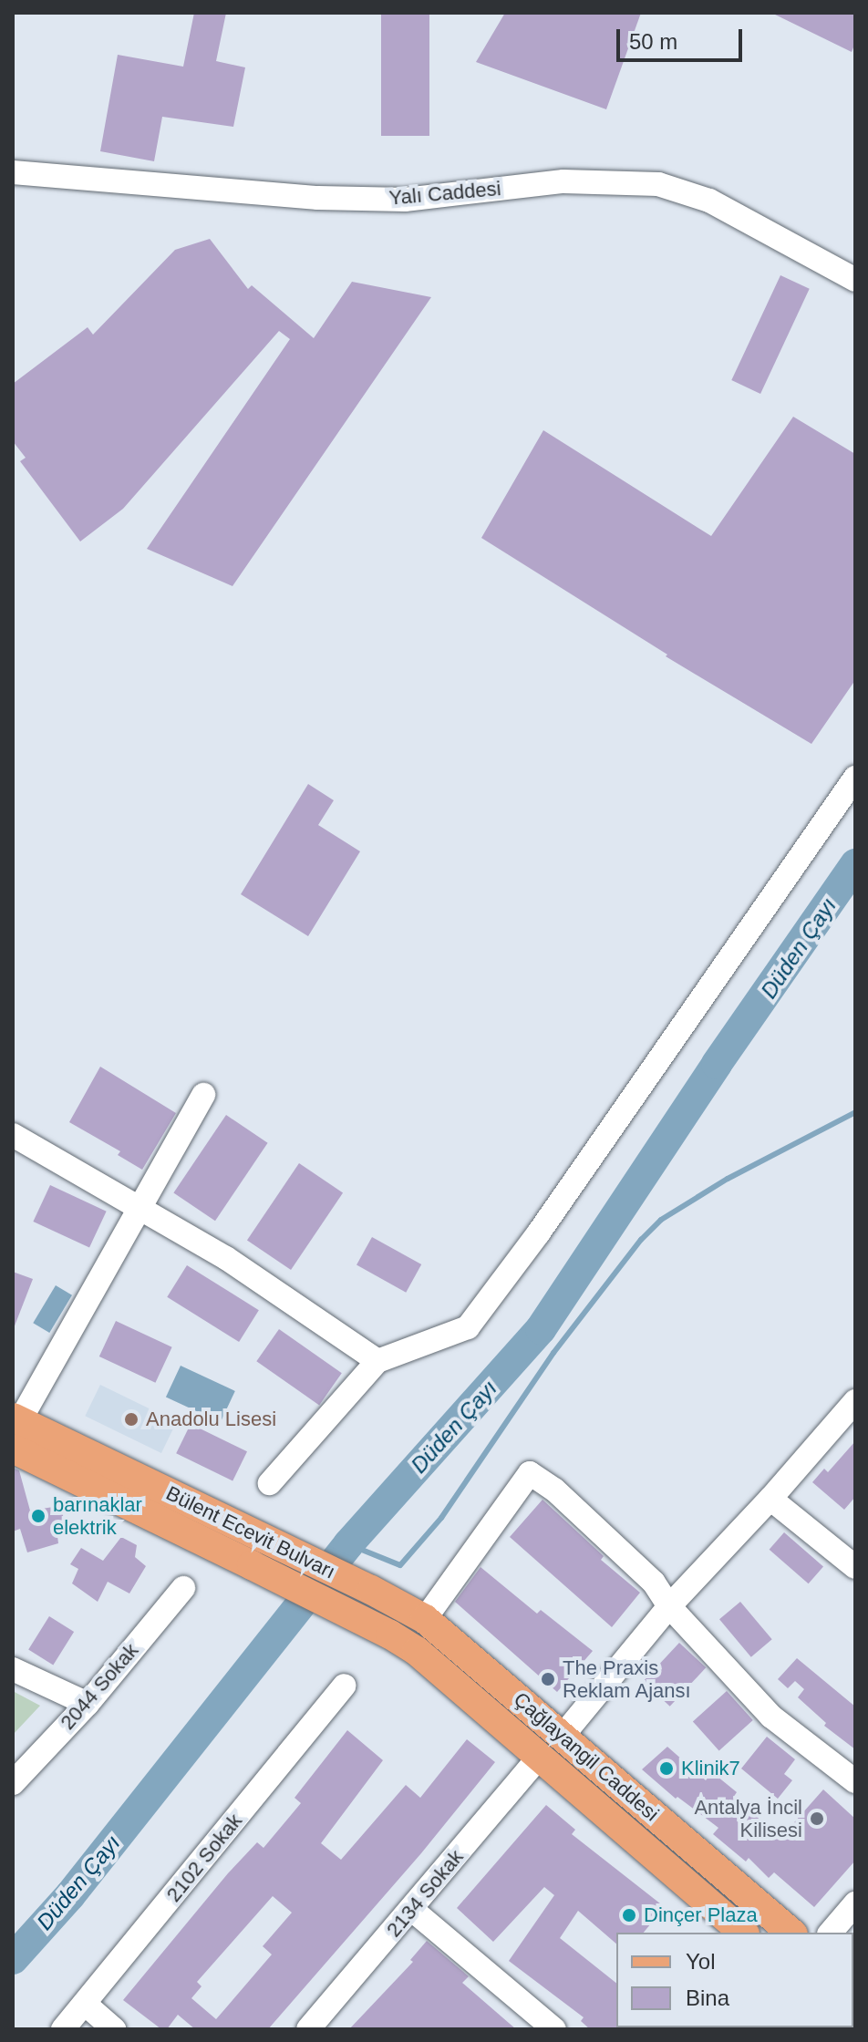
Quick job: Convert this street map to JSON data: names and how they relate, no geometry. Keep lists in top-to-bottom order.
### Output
{
  "streets": {
    "main road": ["Bülent Ecevit Bulvarı", "Çağlayangil Caddesi"],
    "street": [
      "Yalı Caddesi",
      "2044 Sokak",
      "2102 Sokak",
      "2134 Sokak"
    ]
  },
  "crossings": [
    ["Bülent Ecevit Bulvarı", "Çağlayangil Caddesi"],
    ["Çağlayangil Caddesi", "2134 Sokak"]
  ],
  "water": ["Düden Çayı"],
  "places": [
    "Anadolu Lisesi",
    "barınaklar elektrik",
    "The Praxis Reklam Ajansı",
    "Klinik7",
    "Antalya İncil Kilisesi",
    "Dinçer Plaza"
  ],
  "legend": ["Yol", "Bina"],
  "scale_bar": "50 m"
}
